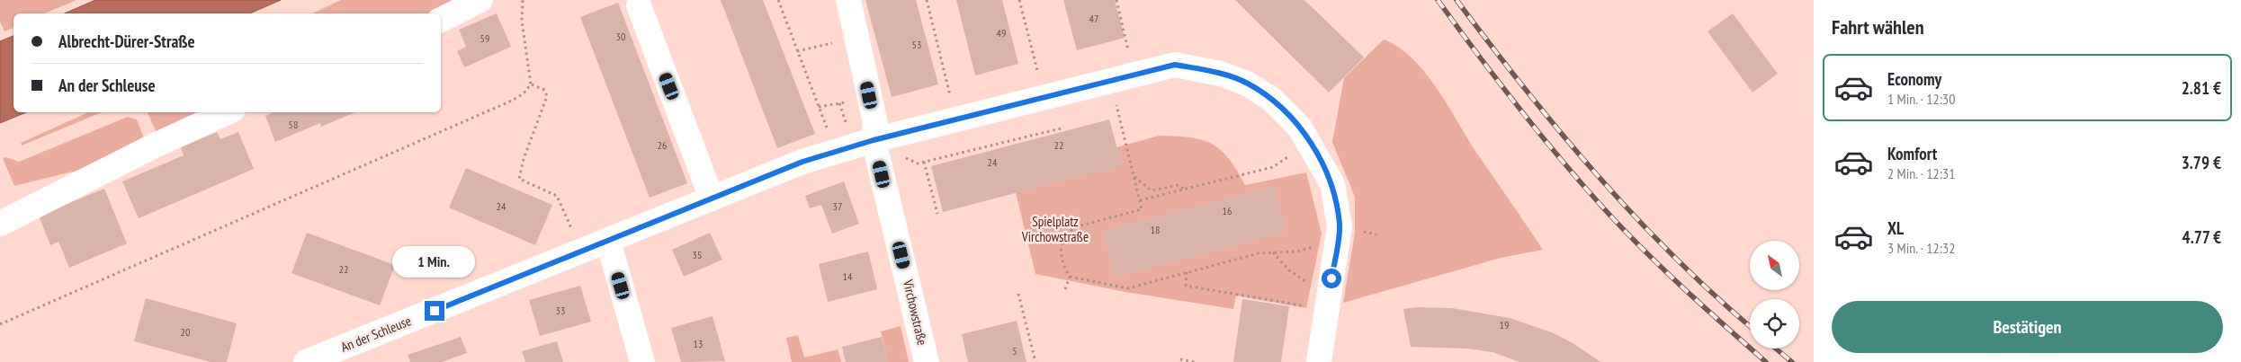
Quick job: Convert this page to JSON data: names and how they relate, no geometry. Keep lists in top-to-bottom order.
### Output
{
  "streets": {
    "street": ["Virchowstraße", "An der Schleuse"]
  },
  "crossings": [
    ["Virchowstraße", "An der Schleuse"]
  ],
  "parks": ["Spielplatz Virchowstraße"],
  "house_numbers": [
    "47",
    "49",
    "30",
    "59",
    "53",
    "58",
    "26",
    "22",
    "24",
    "24",
    "37",
    "16",
    "18",
    "35",
    "22",
    "14",
    "33",
    "19",
    "20",
    "13",
    "5"
  ],
  "north": "top left",
  "page": {
    "heading": "Fahrt wählen",
    "banner": ["Albrecht-Dürer-Straße", "An der Schleuse"],
    "list": [
      {
        "name": "Economy",
        "note": "1 Min. · 12:30",
        "value": "2.81 €"
      },
      {
        "name": "Komfort",
        "note": "2 Min. · 12:31",
        "value": "3.79 €"
      },
      {
        "name": "XL",
        "note": "3 Min. · 12:32",
        "value": "4.77 €"
      }
    ],
    "bubble": "1 Min.",
    "buttons": "Bestätigen"
  }
}
